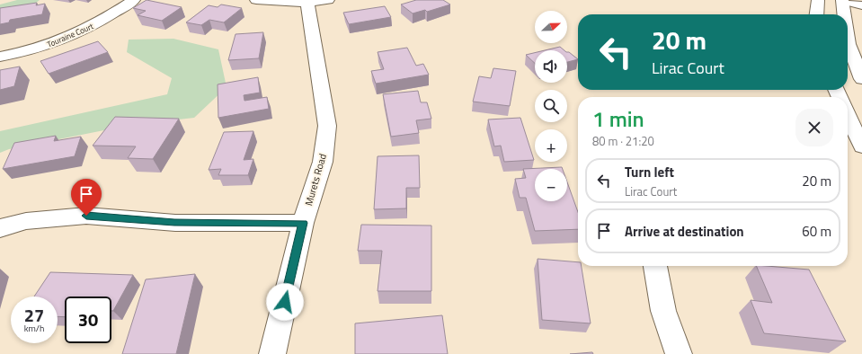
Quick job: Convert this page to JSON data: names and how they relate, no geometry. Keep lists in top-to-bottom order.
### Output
{
  "streets": {
    "street": ["Touraine Court", "Murets Road"]
  },
  "north": "right",
  "page": {
    "map_buttons": ["+", "−"],
    "turn": ["20 m", "Lirac Court"],
    "heading": ["1 min", "80 m · 21:20"],
    "list": [
      {
        "name": "Turn left",
        "note": "Lirac Court",
        "value": "20 m"
      },
      {
        "name": "Arrive at destination",
        "value": "60 m"
      }
    ],
    "speed": "27 km/h",
    "limit": "30"
  }
}
